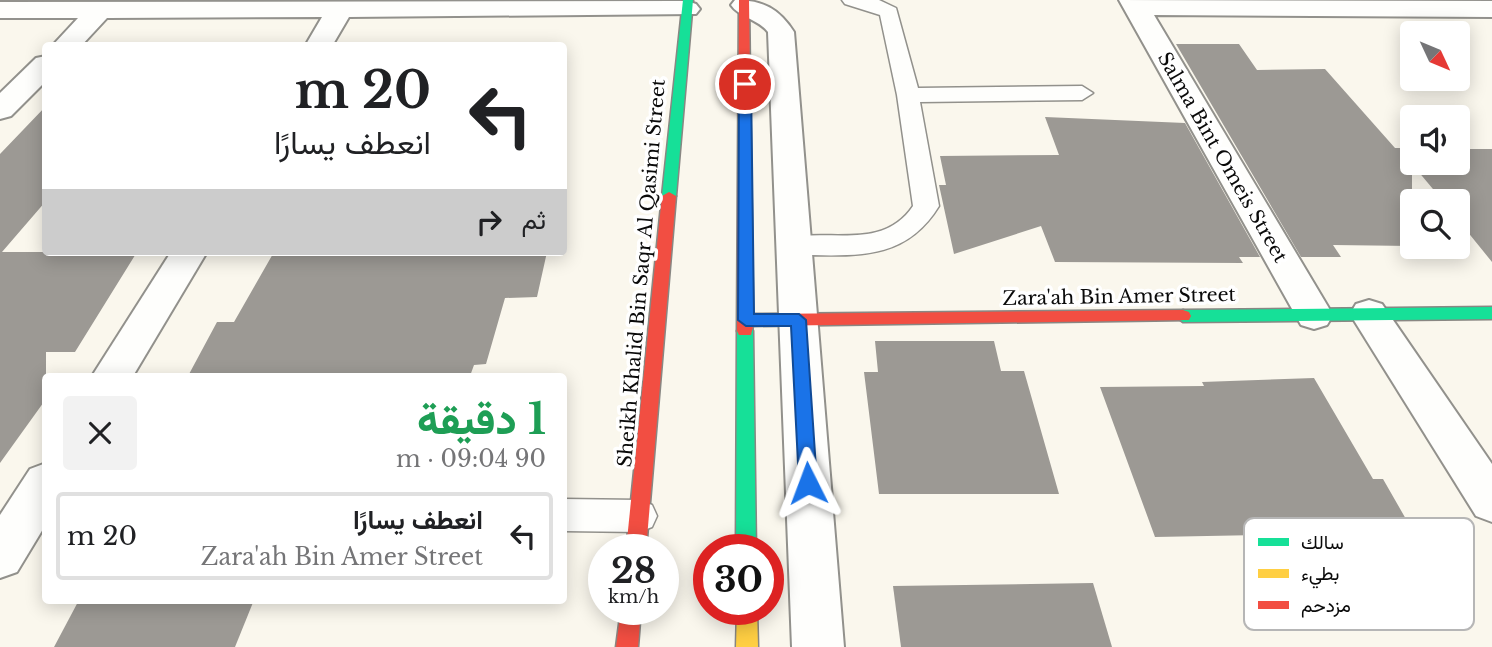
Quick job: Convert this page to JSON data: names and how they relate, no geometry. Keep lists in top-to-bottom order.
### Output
{
  "streets": {
    "main road": ["Sheikh Khalid Bin Saqr Al Qasimi Street", "Zara'ah Bin Amer Street"],
    "street": ["Salma Bint Omeis Street"]
  },
  "crossings": [
    ["Salma Bint Omeis Street", "Zara'ah Bin Amer Street"]
  ],
  "legend": ["سالك", "بطيء", "مزدحم"],
  "north": "bottom right",
  "page": {
    "turn": ["20 m", "انعطف يسارًا"],
    "then": "ثم",
    "heading": ["1 دقيقة", "90 m · 09:04"],
    "list": [
      {
        "name": "انعطف يسارًا",
        "note": "Zara'ah Bin Amer Street",
        "value": "20 m"
      }
    ],
    "speed": "28 km/h",
    "limit": "30"
  }
}
